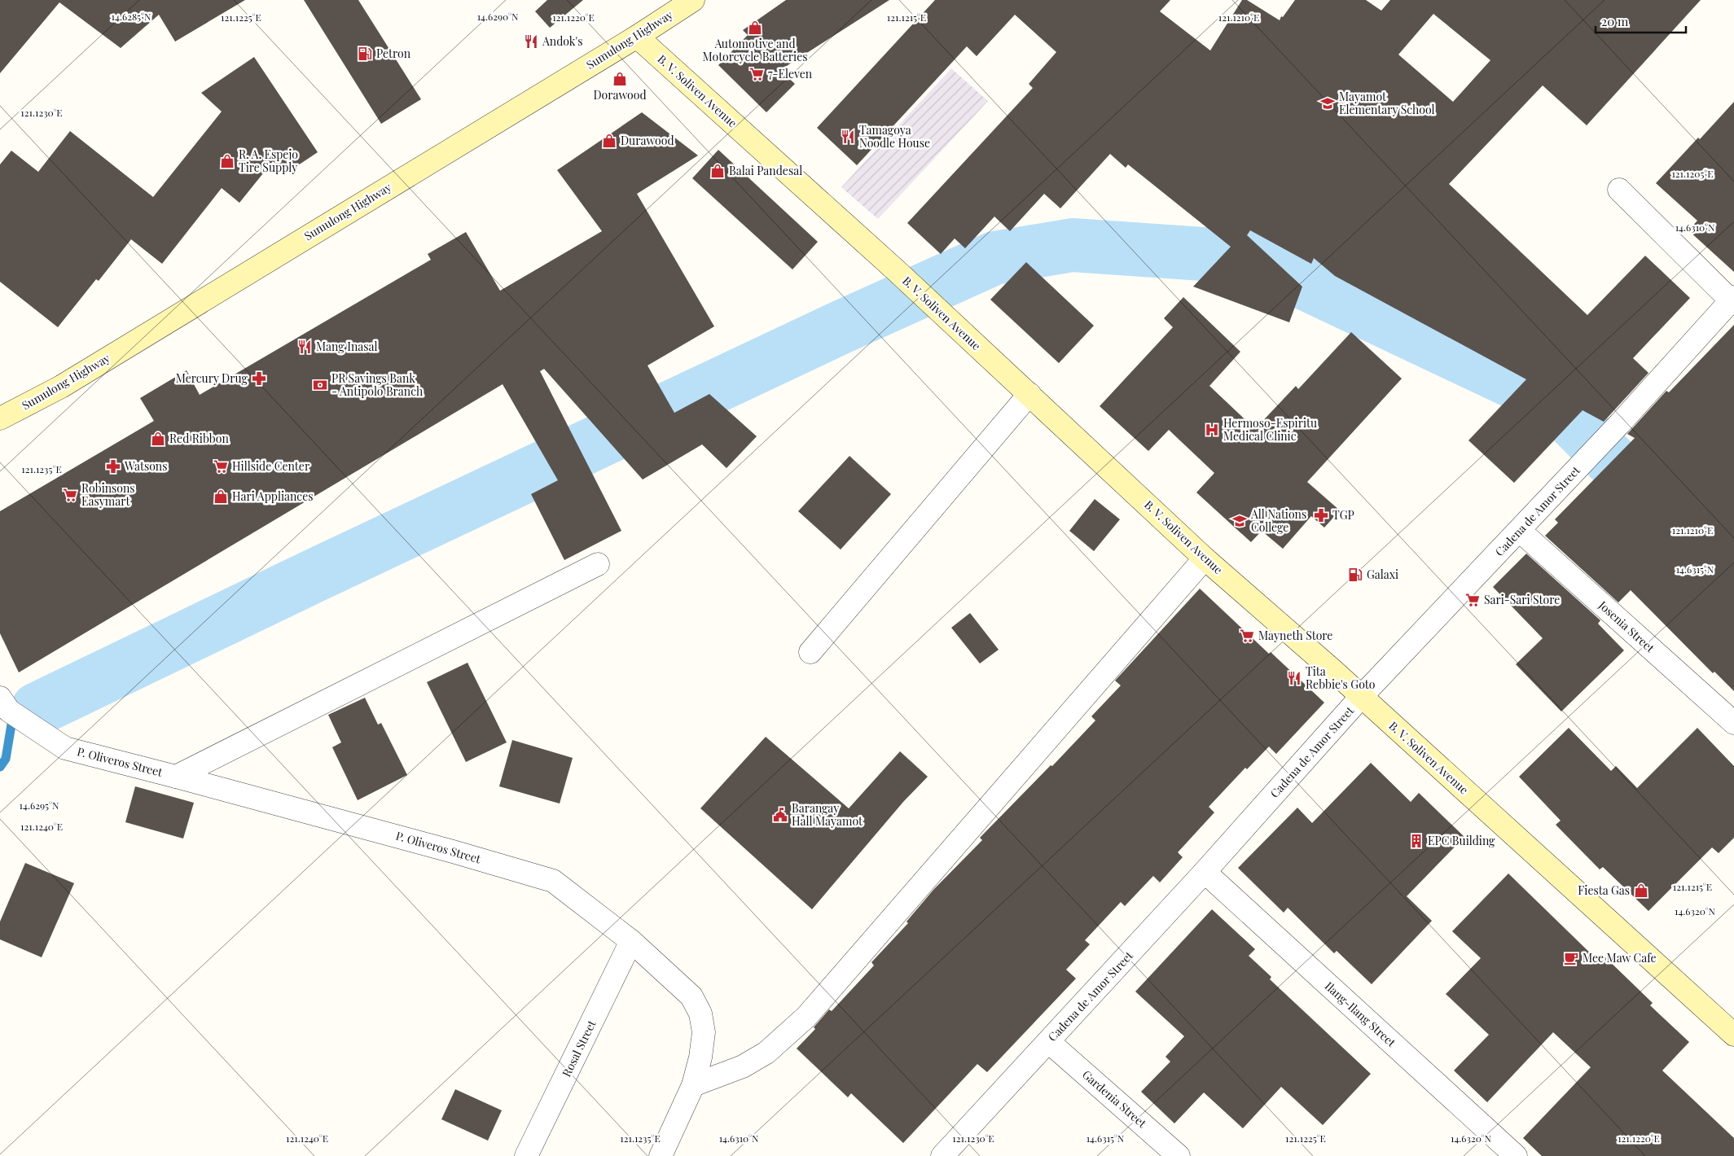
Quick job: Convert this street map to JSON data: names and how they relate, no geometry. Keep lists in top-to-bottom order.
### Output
{
  "streets": {
    "main road": ["Sumulong Highway", "B. V. Soliven Avenue"],
    "street": [
      "Cadena de Amor Street",
      "Josenia Street",
      "P. Oliveros Street",
      "Ilang-Ilang Street",
      "Rosal Street",
      "Gardenia Street"
    ]
  },
  "crossings": [
    ["Sumulong Highway", "B. V. Soliven Avenue"],
    ["B. V. Soliven Avenue", "Cadena de Amor Street"],
    ["Cadena de Amor Street", "Josenia Street"],
    ["Cadena de Amor Street", "Ilang-Ilang Street"],
    ["Cadena de Amor Street", "Gardenia Street"],
    ["P. Oliveros Street", "Rosal Street"]
  ],
  "places": {
    "shop": [
      "Automotive and Motorcycle Batteries",
      "Dorawood",
      "Durawood",
      "R. A. Espejo Tire Supply",
      "Balai Pandesal",
      "Red Ribbon",
      "Hari Appliances",
      "Fiesta Gas"
    ],
    "restaurant": [
      "Andok's",
      "Tamagoya Noodle House",
      "Mang Inasal",
      "Tita Rebbie's Goto"
    ],
    "fuel station": ["Petron", "Galaxi"],
    "supermarket": [
      "7-Eleven",
      "Hillside Center",
      "Robinsons Easymart",
      "Sari-Sari Store",
      "Mayneth Store"
    ],
    "school or university": ["Mayamot Elementary School", "All Nations College"],
    "pharmacy": ["Mercury Drug", "Watsons", "TGP"],
    "bank": ["PR Savings Bank - Antipolo Branch"],
    "hospital": ["Hermoso-Espiritu Medical Clinic"],
    "public building": ["Barangay Hall Mayamot"],
    "building": ["EPC Building"],
    "cafe": ["Mee Maw Cafe"]
  },
  "scale_bar": "20 m",
  "coordinates": [
    "14.6285°N",
    "14.6290°N",
    "121.1225°E",
    "121.1220°E",
    "121.1215°E",
    "121.1210°E",
    "121.1230°E",
    "121.1205°E",
    "14.6310°N",
    "121.1235°E",
    "14.6315°N",
    "14.6295°N",
    "121.1240°E",
    "14.6320°N"
  ]
}
